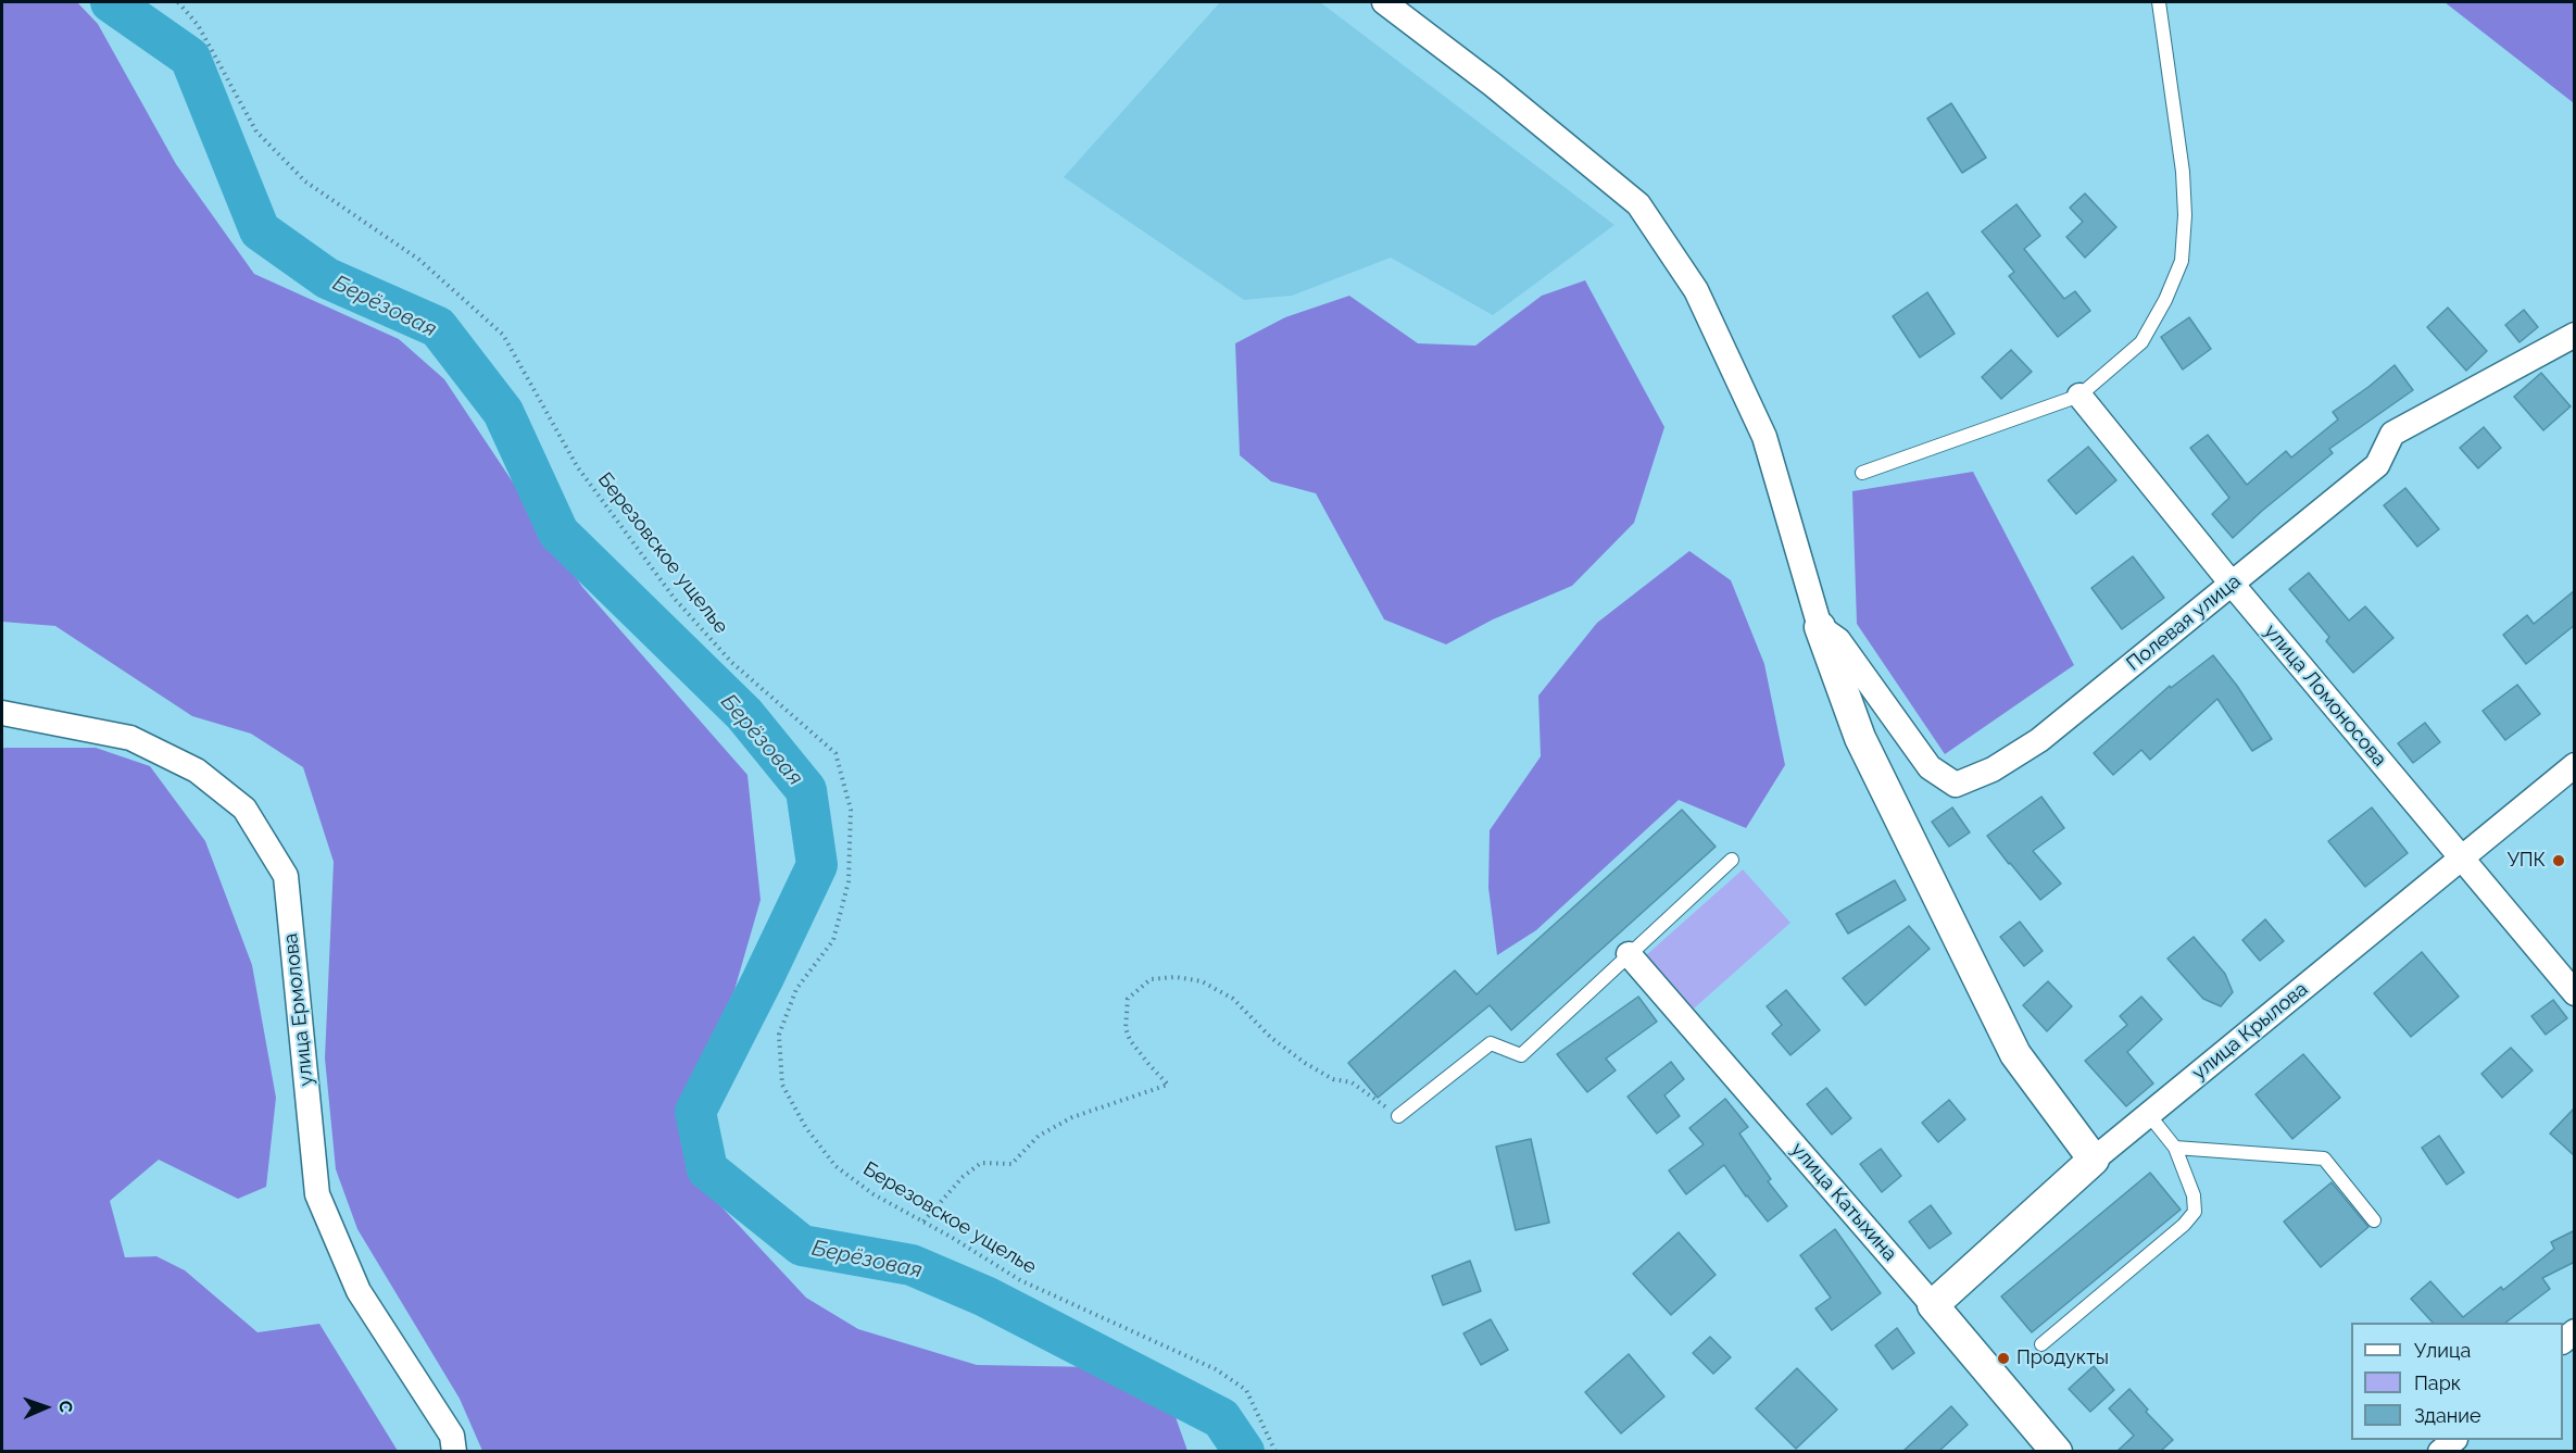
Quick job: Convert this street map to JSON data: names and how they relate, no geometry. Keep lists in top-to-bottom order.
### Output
{
  "streets": {
    "street": [
      "Полевая улица",
      "улица Ломоносова",
      "улица Ермолова",
      "улица Крылова",
      "улица Катыхина"
    ],
    "path": ["Березовское ущелье"]
  },
  "crossings": [
    ["Полевая улица", "улица Ломоносова"],
    ["улица Ломоносова", "улица Крылова"],
    ["улица Крылова", "улица Катыхина"]
  ],
  "water": ["Берёзовая"],
  "places": ["УПК", "Продукты"],
  "legend": ["Улица", "Парк", "Здание"],
  "north": "right"
}
